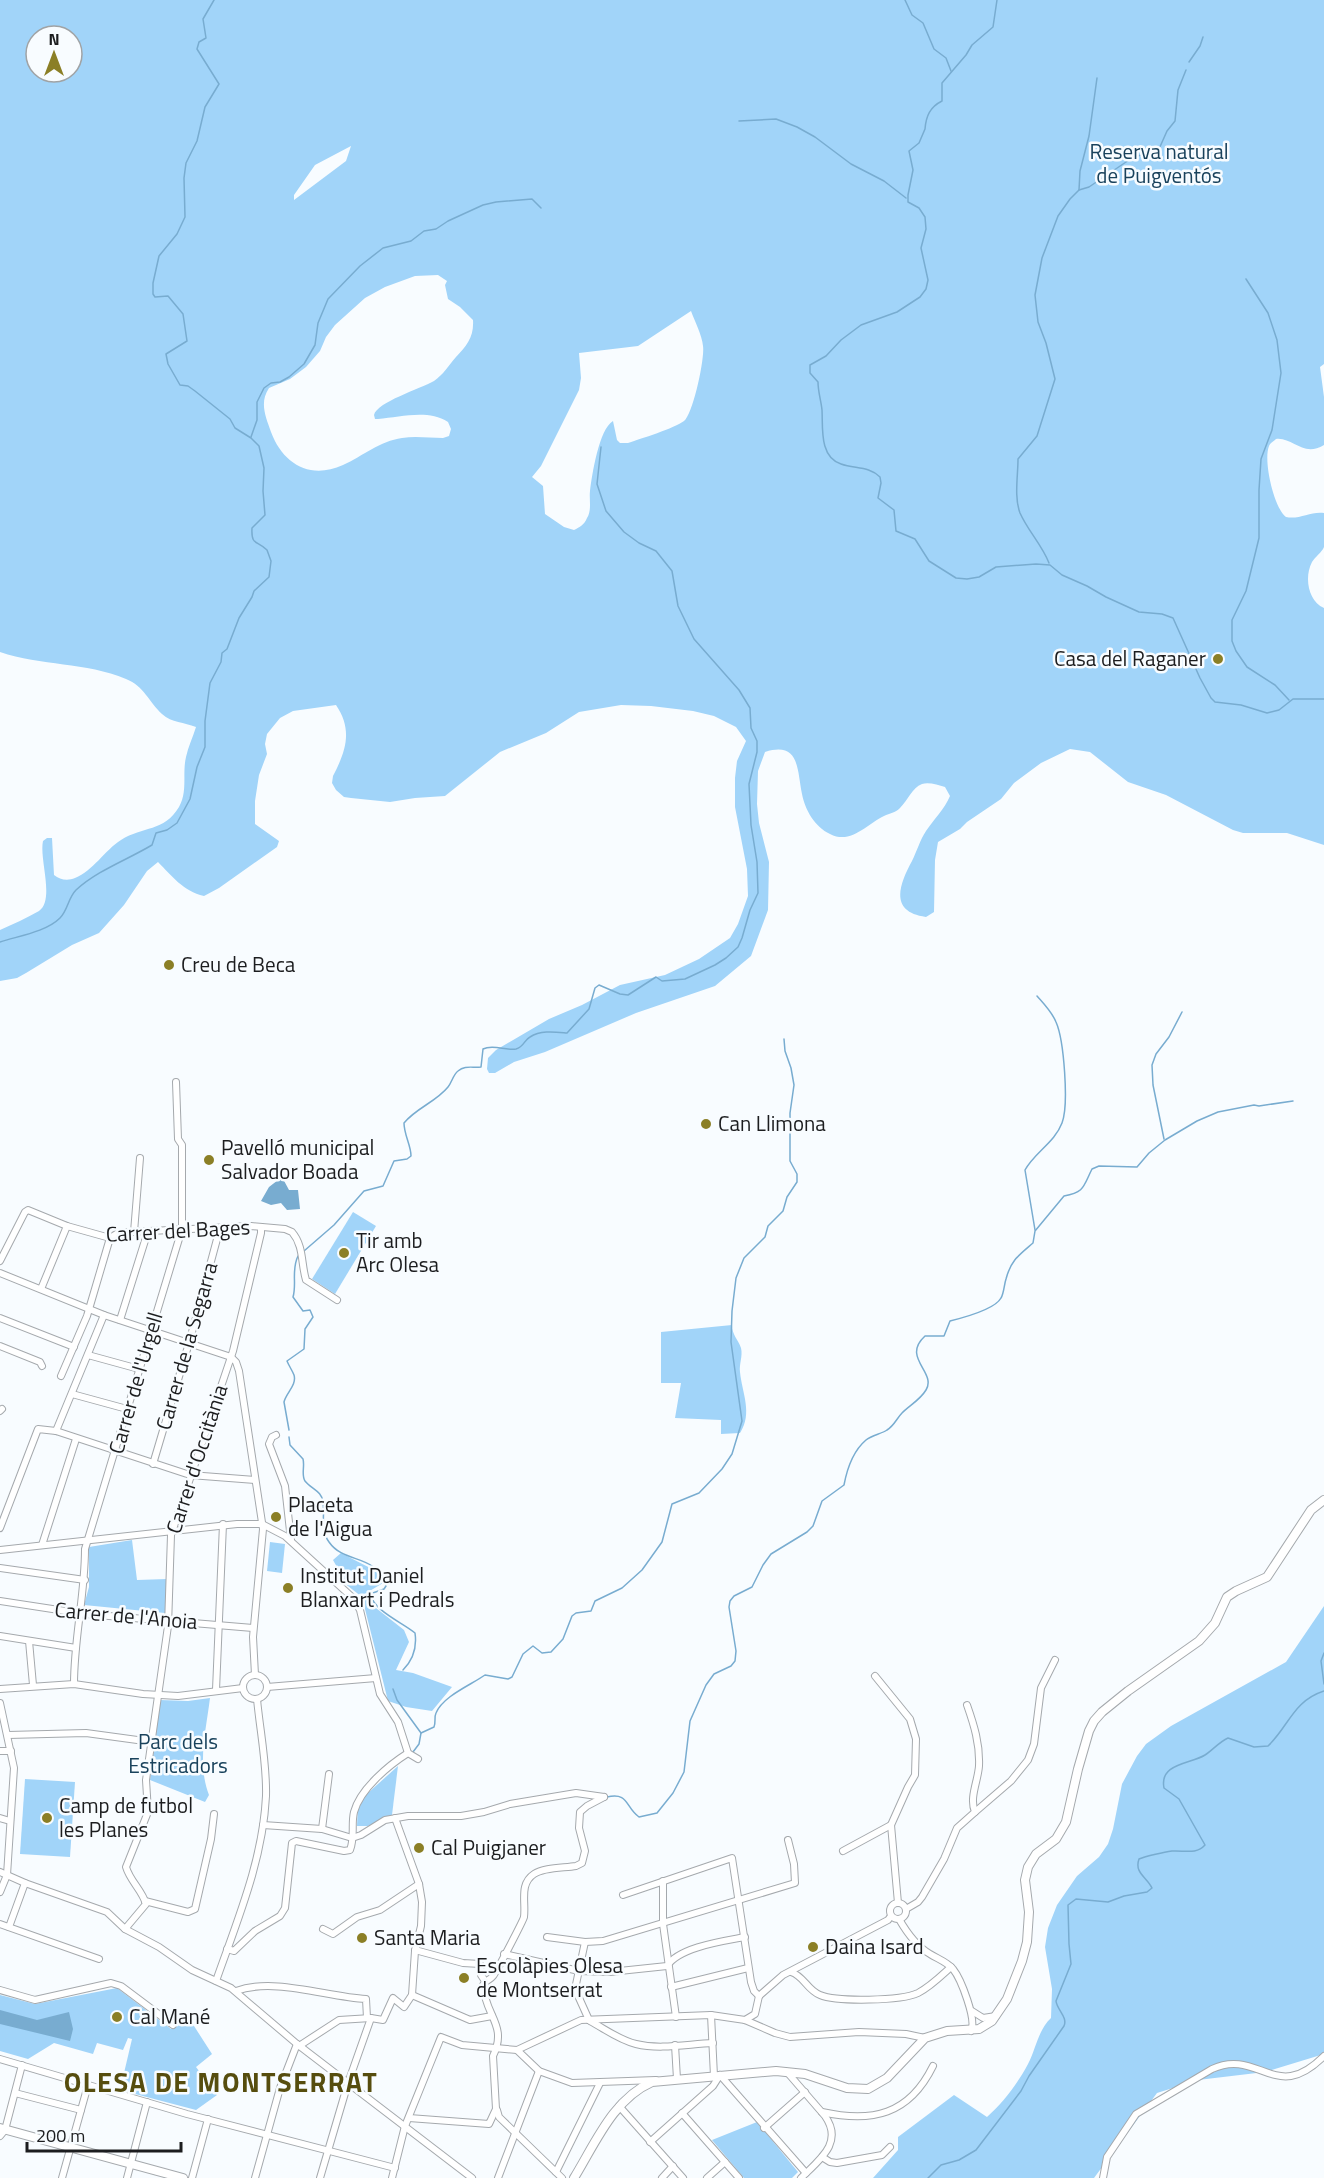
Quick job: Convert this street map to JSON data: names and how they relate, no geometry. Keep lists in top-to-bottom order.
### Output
{
  "streets": {
    "street": [
      "Carrer del Bages",
      "Carrer de la Segarra",
      "Carrer de l'Urgell",
      "Carrer d'Occitània",
      "Carrer de l'Anoia"
    ]
  },
  "crossings": [
    ["Carrer del Bages", "Carrer de la Segarra"],
    ["Carrer del Bages", "Carrer de l'Urgell"],
    ["Carrer del Bages", "Carrer d'Occitània"],
    ["Carrer de l'Urgell", "Carrer de l'Anoia"],
    ["Carrer d'Occitània", "Carrer de l'Anoia"]
  ],
  "districts": ["OLESA DE MONTSERRAT"],
  "parks": ["Reserva natural de Puigventós", "Parc dels Estricadors"],
  "places": [
    "Casa del Raganer",
    "Creu de Beca",
    "Can Llimona",
    "Pavelló municipal Salvador Boada",
    "Tir amb Arc Olesa",
    "Placeta de l'Aigua",
    "Institut Daniel Blanxart i Pedrals",
    "Camp de futbol les Planes",
    "Cal Puigjaner",
    "Santa Maria",
    "Daina Isard",
    "Escolàpies Olesa de Montserrat",
    "Cal Mané"
  ],
  "scale_bar": "200 m",
  "north": "top"
}
